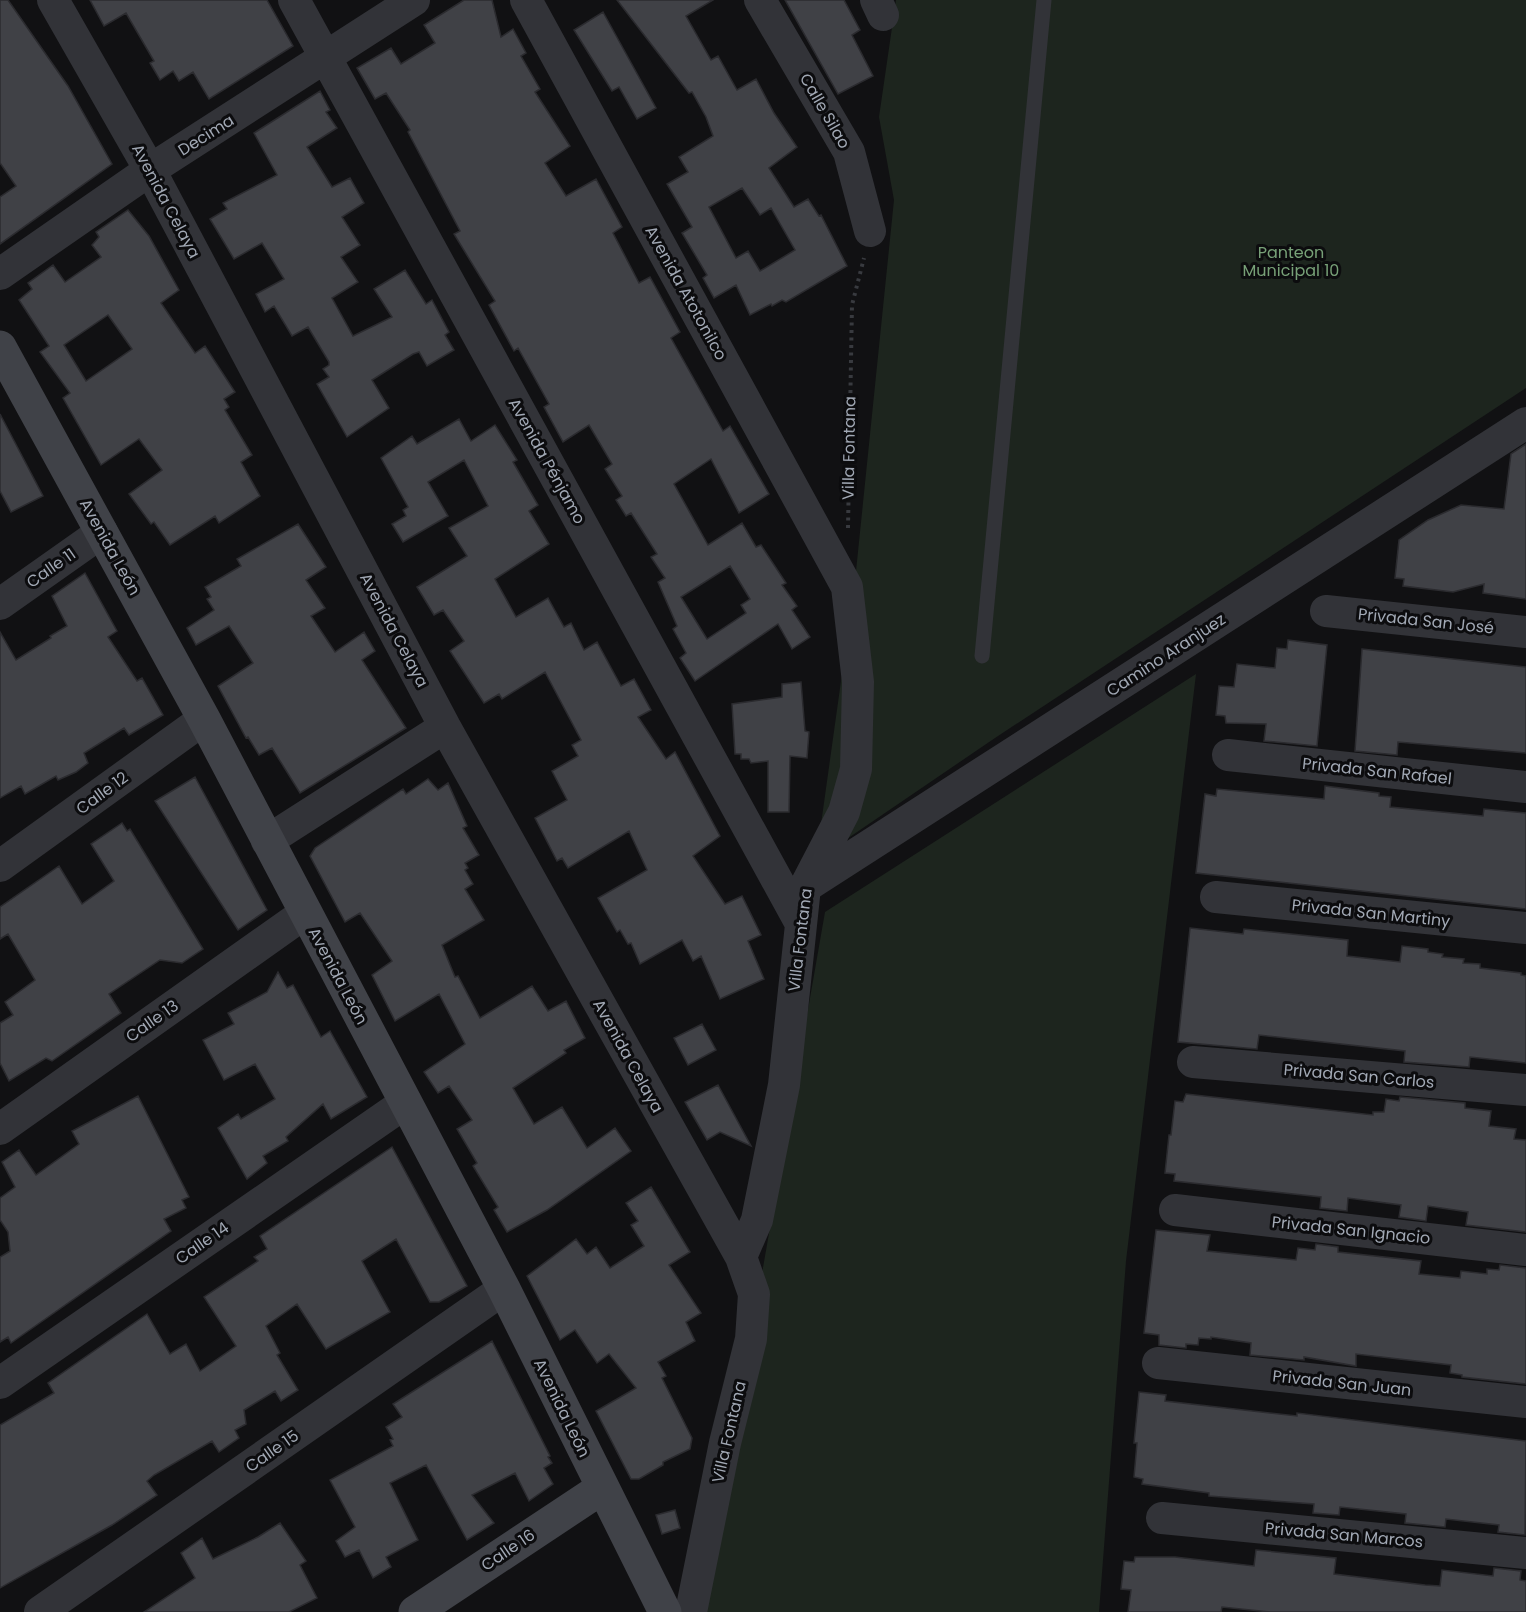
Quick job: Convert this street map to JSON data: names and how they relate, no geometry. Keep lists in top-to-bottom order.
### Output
{
  "streets": {
    "street": [
      "Calle Silao",
      "Decima",
      "Avenida Celaya",
      "Avenida Atotonilco",
      "Villa Fontana",
      "Avenida Pénjamo",
      "Avenida León",
      "Calle 11",
      "Privada San José",
      "Camino Aranjuez",
      "Privada San Rafael",
      "Calle 12",
      "Privada San Martiny",
      "Calle 13",
      "Privada San Carlos",
      "Privada San Ignacio",
      "Calle 14",
      "Privada San Juan",
      "Calle 15",
      "Privada San Marcos",
      "Calle 16"
    ]
  },
  "crossings": [
    ["Calle Silao", "Villa Fontana"],
    ["Decima", "Avenida Celaya"],
    ["Decima", "Avenida Pénjamo"],
    ["Avenida Celaya", "Villa Fontana"],
    ["Avenida Atotonilco", "Villa Fontana"],
    ["Villa Fontana", "Avenida Pénjamo"],
    ["Villa Fontana", "Camino Aranjuez"],
    ["Avenida León", "Calle 11"],
    ["Avenida León", "Calle 12"],
    ["Avenida León", "Calle 13"],
    ["Avenida León", "Calle 14"],
    ["Avenida León", "Calle 15"],
    ["Avenida León", "Calle 16"]
  ],
  "parks": ["Panteon Municipal 10"]
}
